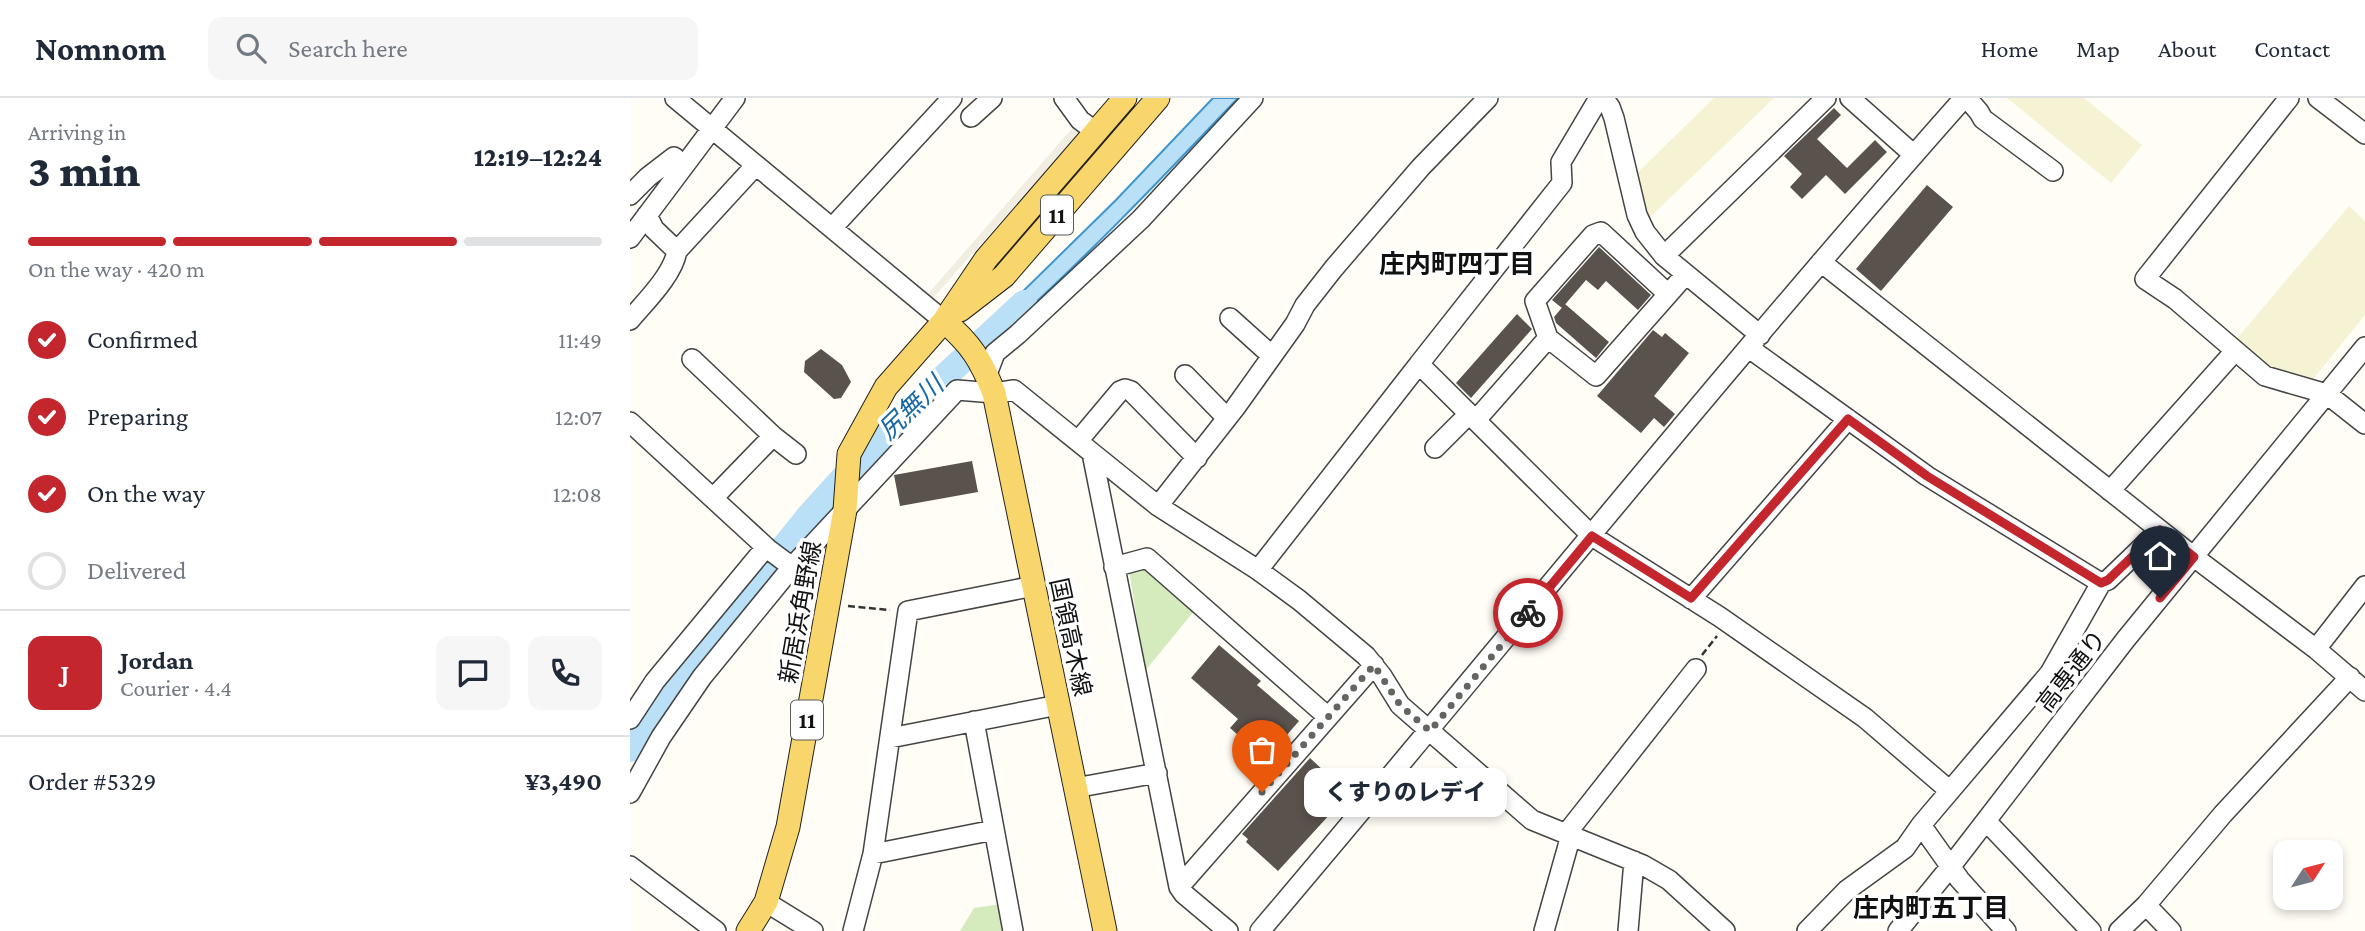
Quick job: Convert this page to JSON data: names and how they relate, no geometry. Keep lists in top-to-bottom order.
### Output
{
  "streets": {
    "main road": ["11", "新居浜角野線", "国領高木線"],
    "street": ["高専通り"]
  },
  "crossings": [
    ["11", "新居浜角野線"]
  ],
  "districts": ["庄内町四丁目", "庄内町五丁目"],
  "water": ["尻無川"],
  "places": ["くすりのレデイ"],
  "north": "top right",
  "page": {
    "header": "Nomnom",
    "search": "Search here",
    "nav": [
      "Home",
      "Map",
      "About",
      "Contact"
    ],
    "heading": ["3 min", "Arriving in", "12:19–12:24"],
    "panel": [
      "Jordan",
      "Courier · 4.4",
      "Order #5329",
      "¥3,490"
    ],
    "bar": "On the way · 420 m",
    "list": [
      ["Confirmed", "11:49"],
      ["Preparing", "12:07"],
      ["On the way", "12:08"],
      "Delivered"
    ],
    "round": "J",
    "bubble": "くすりのレデイ"
  }
}
